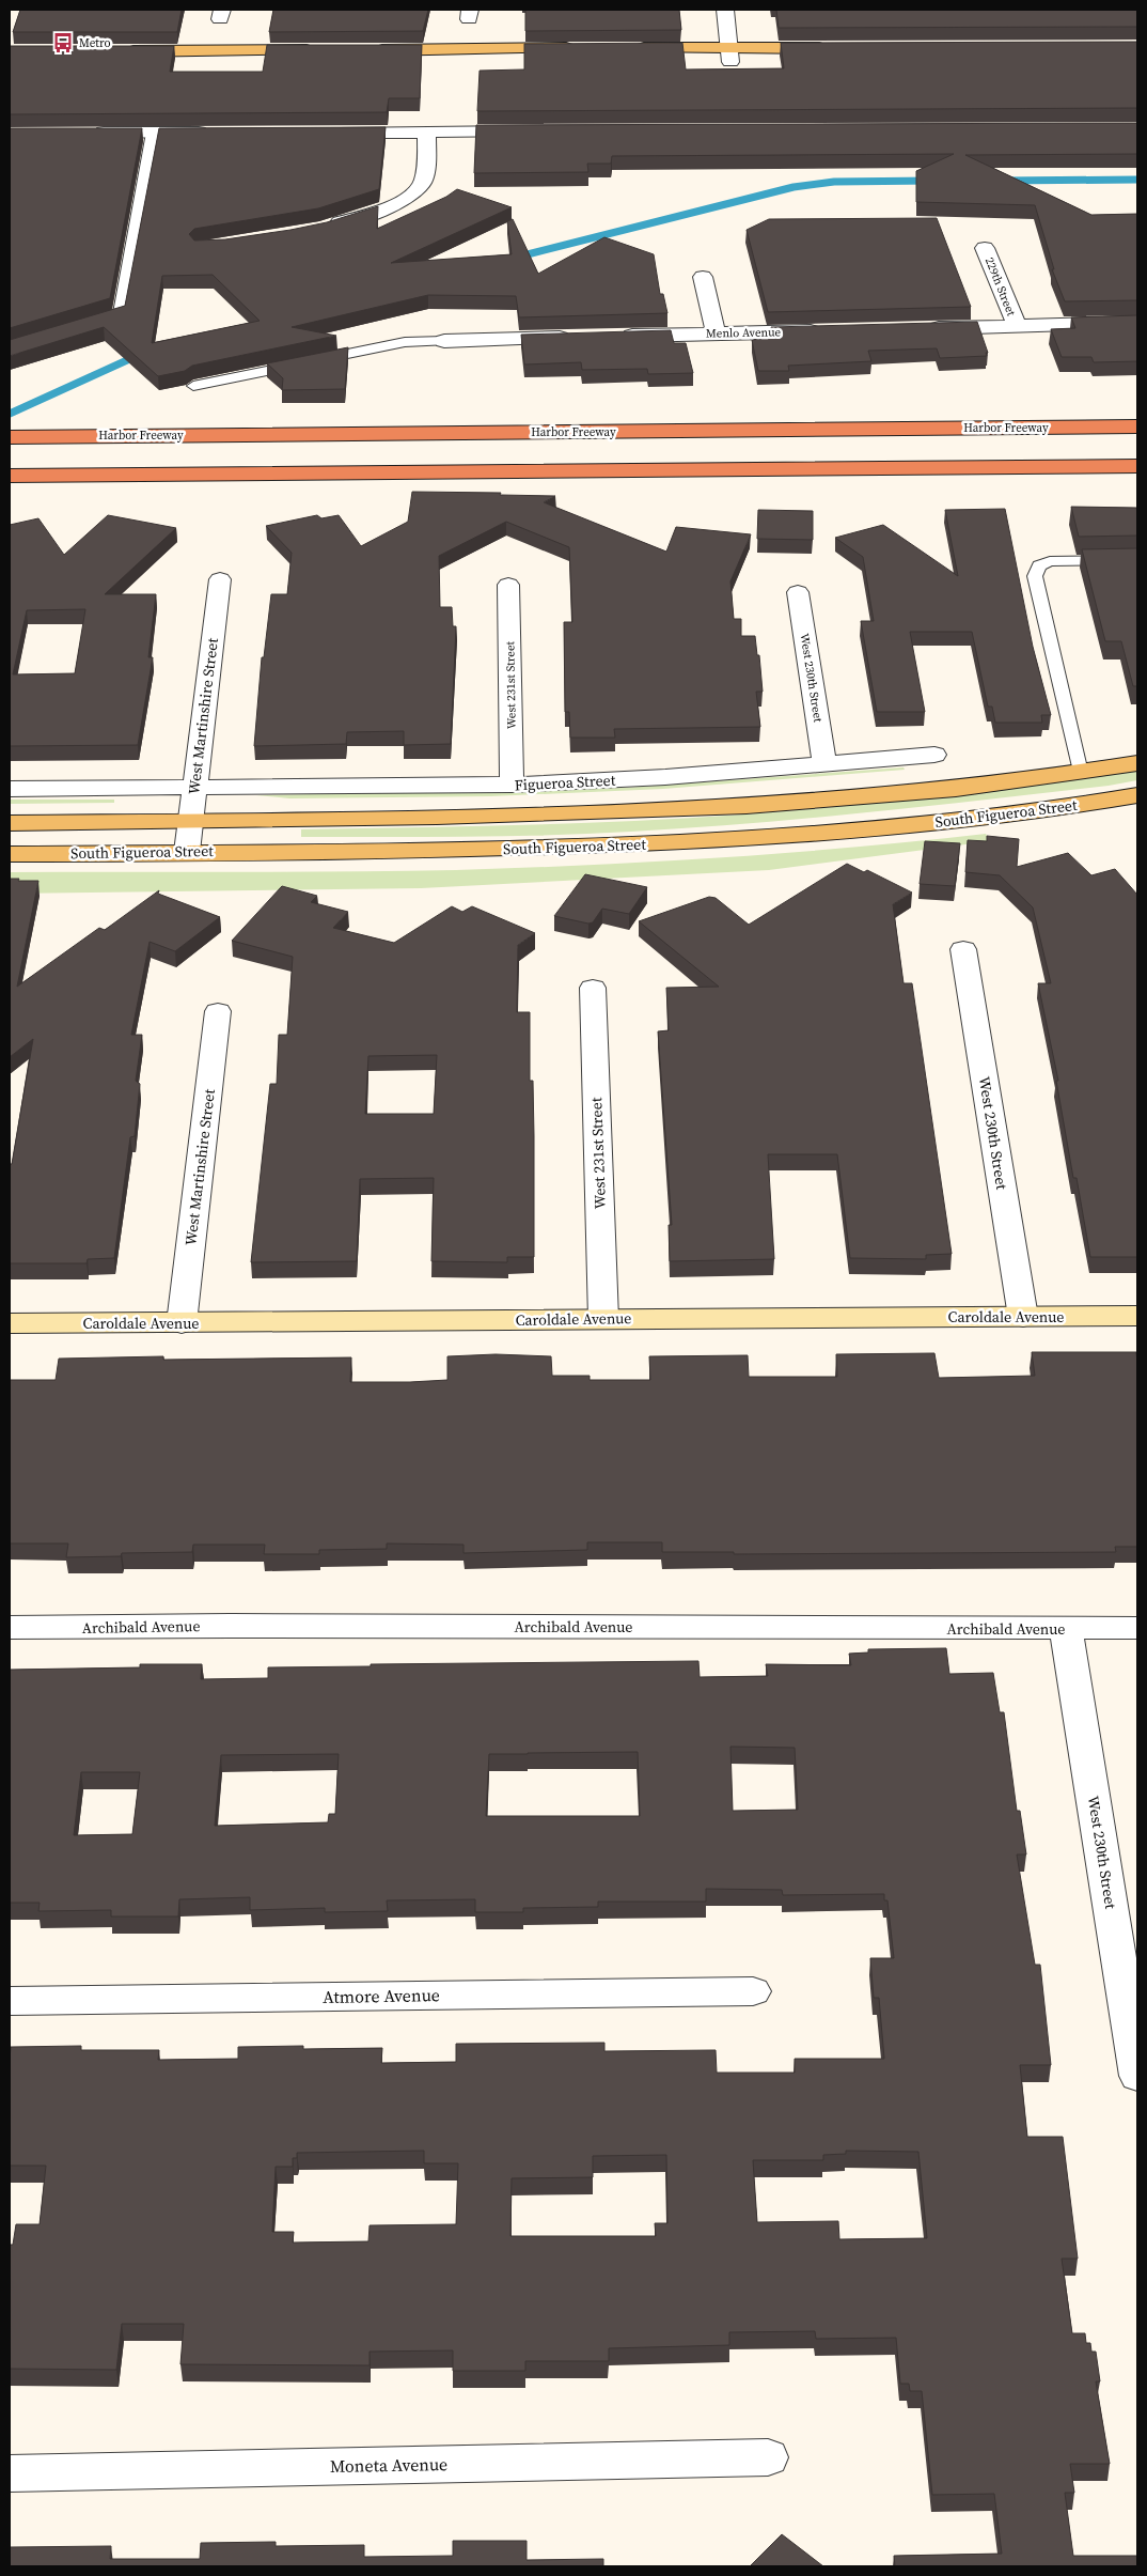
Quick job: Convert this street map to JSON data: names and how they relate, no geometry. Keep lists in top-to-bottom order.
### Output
{
  "streets": {
    "highway": ["Harbor Freeway"],
    "main road": ["South Figueroa Street"],
    "street": [
      "229th Street",
      "Menlo Avenue",
      "West 230th Street",
      "West 231st Street",
      "West Martinshire Street",
      "Figueroa Street",
      "Caroldale Avenue",
      "Archibald Avenue",
      "Atmore Avenue",
      "Moneta Avenue"
    ]
  },
  "crossings": [
    ["West 230th Street", "Figueroa Street"],
    ["West 230th Street", "Caroldale Avenue"],
    ["West 230th Street", "Archibald Avenue"],
    ["West 231st Street", "Figueroa Street"],
    ["West 231st Street", "Caroldale Avenue"],
    ["West Martinshire Street", "Figueroa Street"],
    ["West Martinshire Street", "South Figueroa Street"],
    ["West Martinshire Street", "Caroldale Avenue"]
  ],
  "places": {
    "bus stop": ["Metro"]
  }
}
